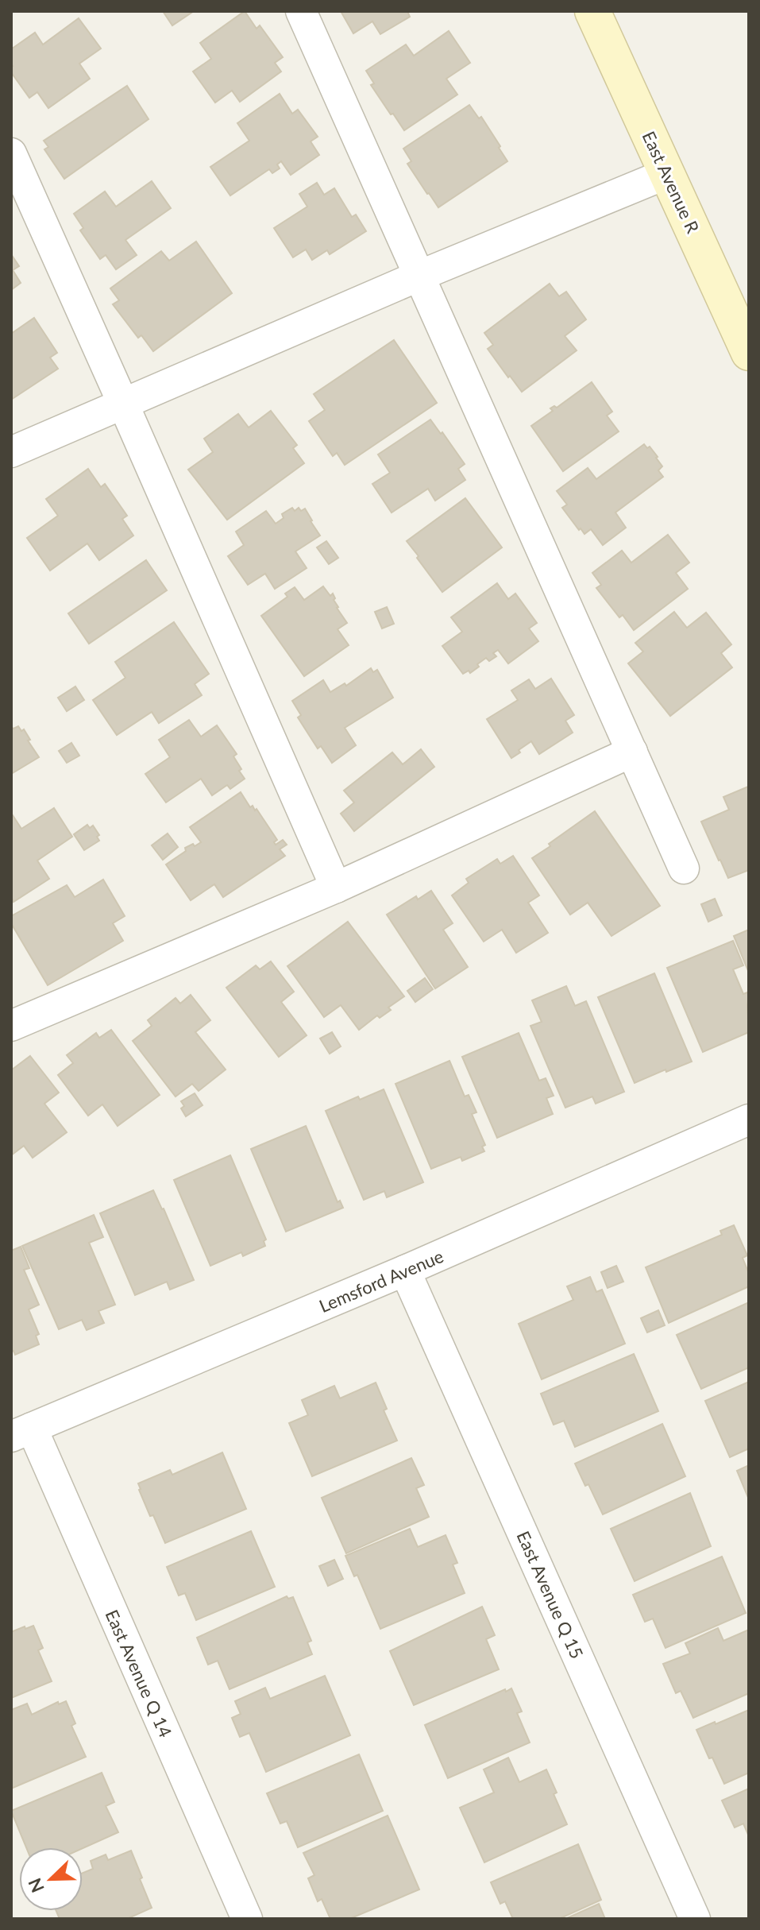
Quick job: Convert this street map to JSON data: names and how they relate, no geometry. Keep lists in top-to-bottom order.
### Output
{
  "streets": {
    "main road": ["East Avenue R"],
    "street": ["Lemsford Avenue", "East Avenue Q 15", "East Avenue Q 14"]
  },
  "crossings": [
    ["Lemsford Avenue", "East Avenue Q 15"],
    ["Lemsford Avenue", "East Avenue Q 14"]
  ],
  "north": "bottom left"
}
